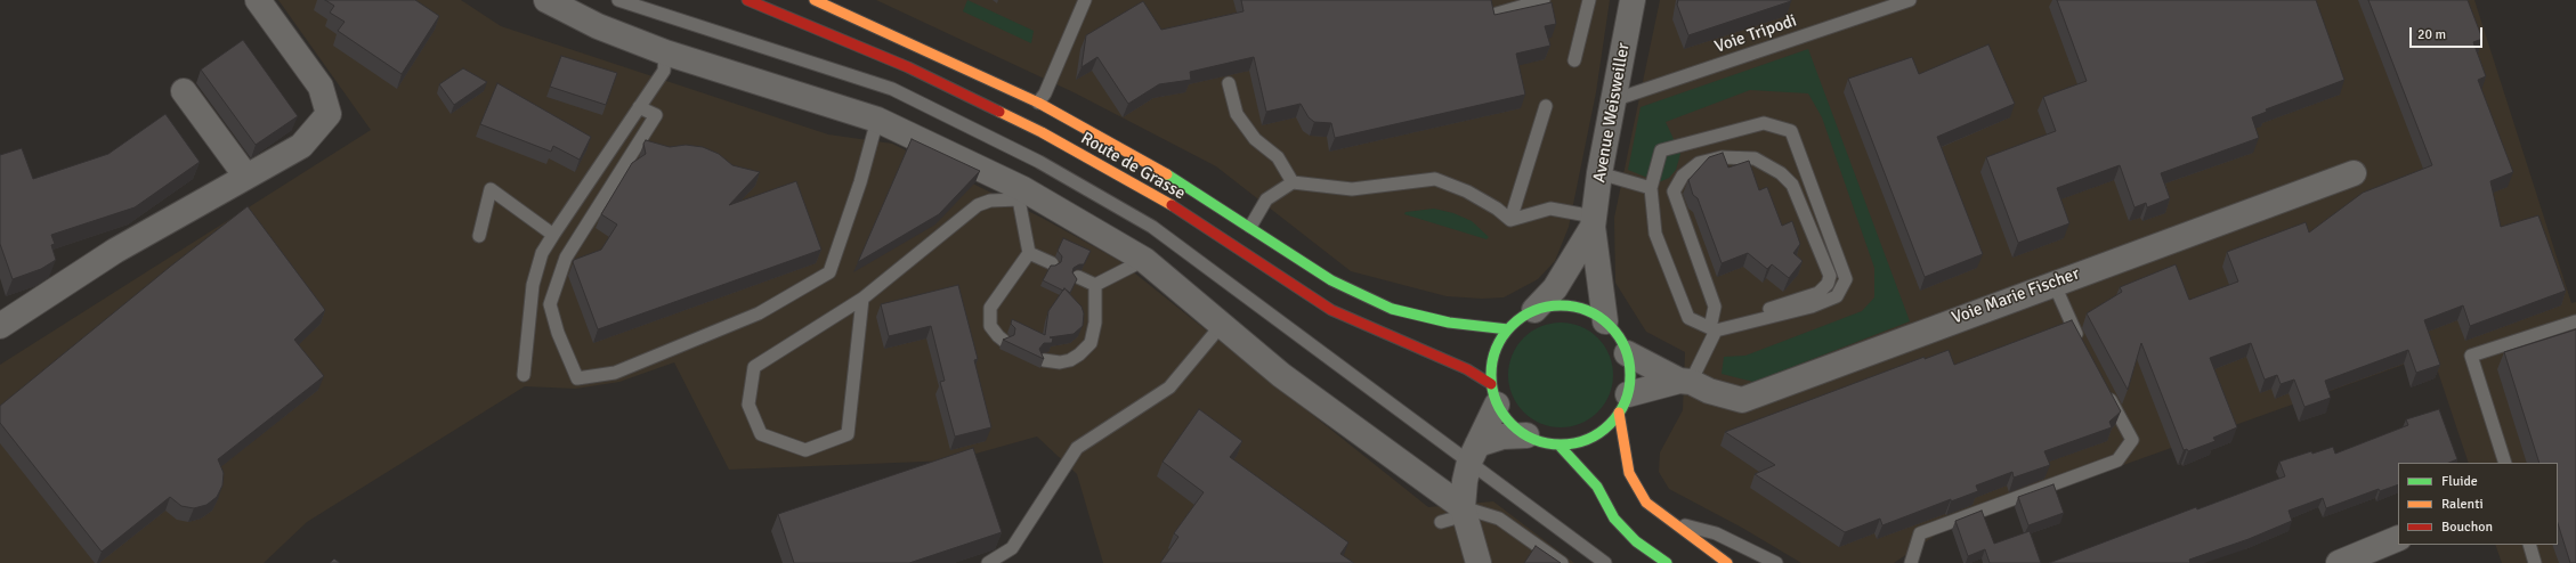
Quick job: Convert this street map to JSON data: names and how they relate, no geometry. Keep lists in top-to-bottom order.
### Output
{
  "streets": {
    "main road": ["Route de Grasse"],
    "street": ["Avenue Weisweiller", "Voie Marie Fischer"],
    "lane": ["Voie Tripodi"]
  },
  "crossings": [
    ["Voie Tripodi", "Avenue Weisweiller"],
    ["Avenue Weisweiller", "Route de Grasse"],
    ["Avenue Weisweiller", "Voie Marie Fischer"],
    ["Route de Grasse", "Voie Marie Fischer"]
  ],
  "legend": ["Fluide", "Ralenti", "Bouchon"],
  "scale_bar": "20 m"
}
